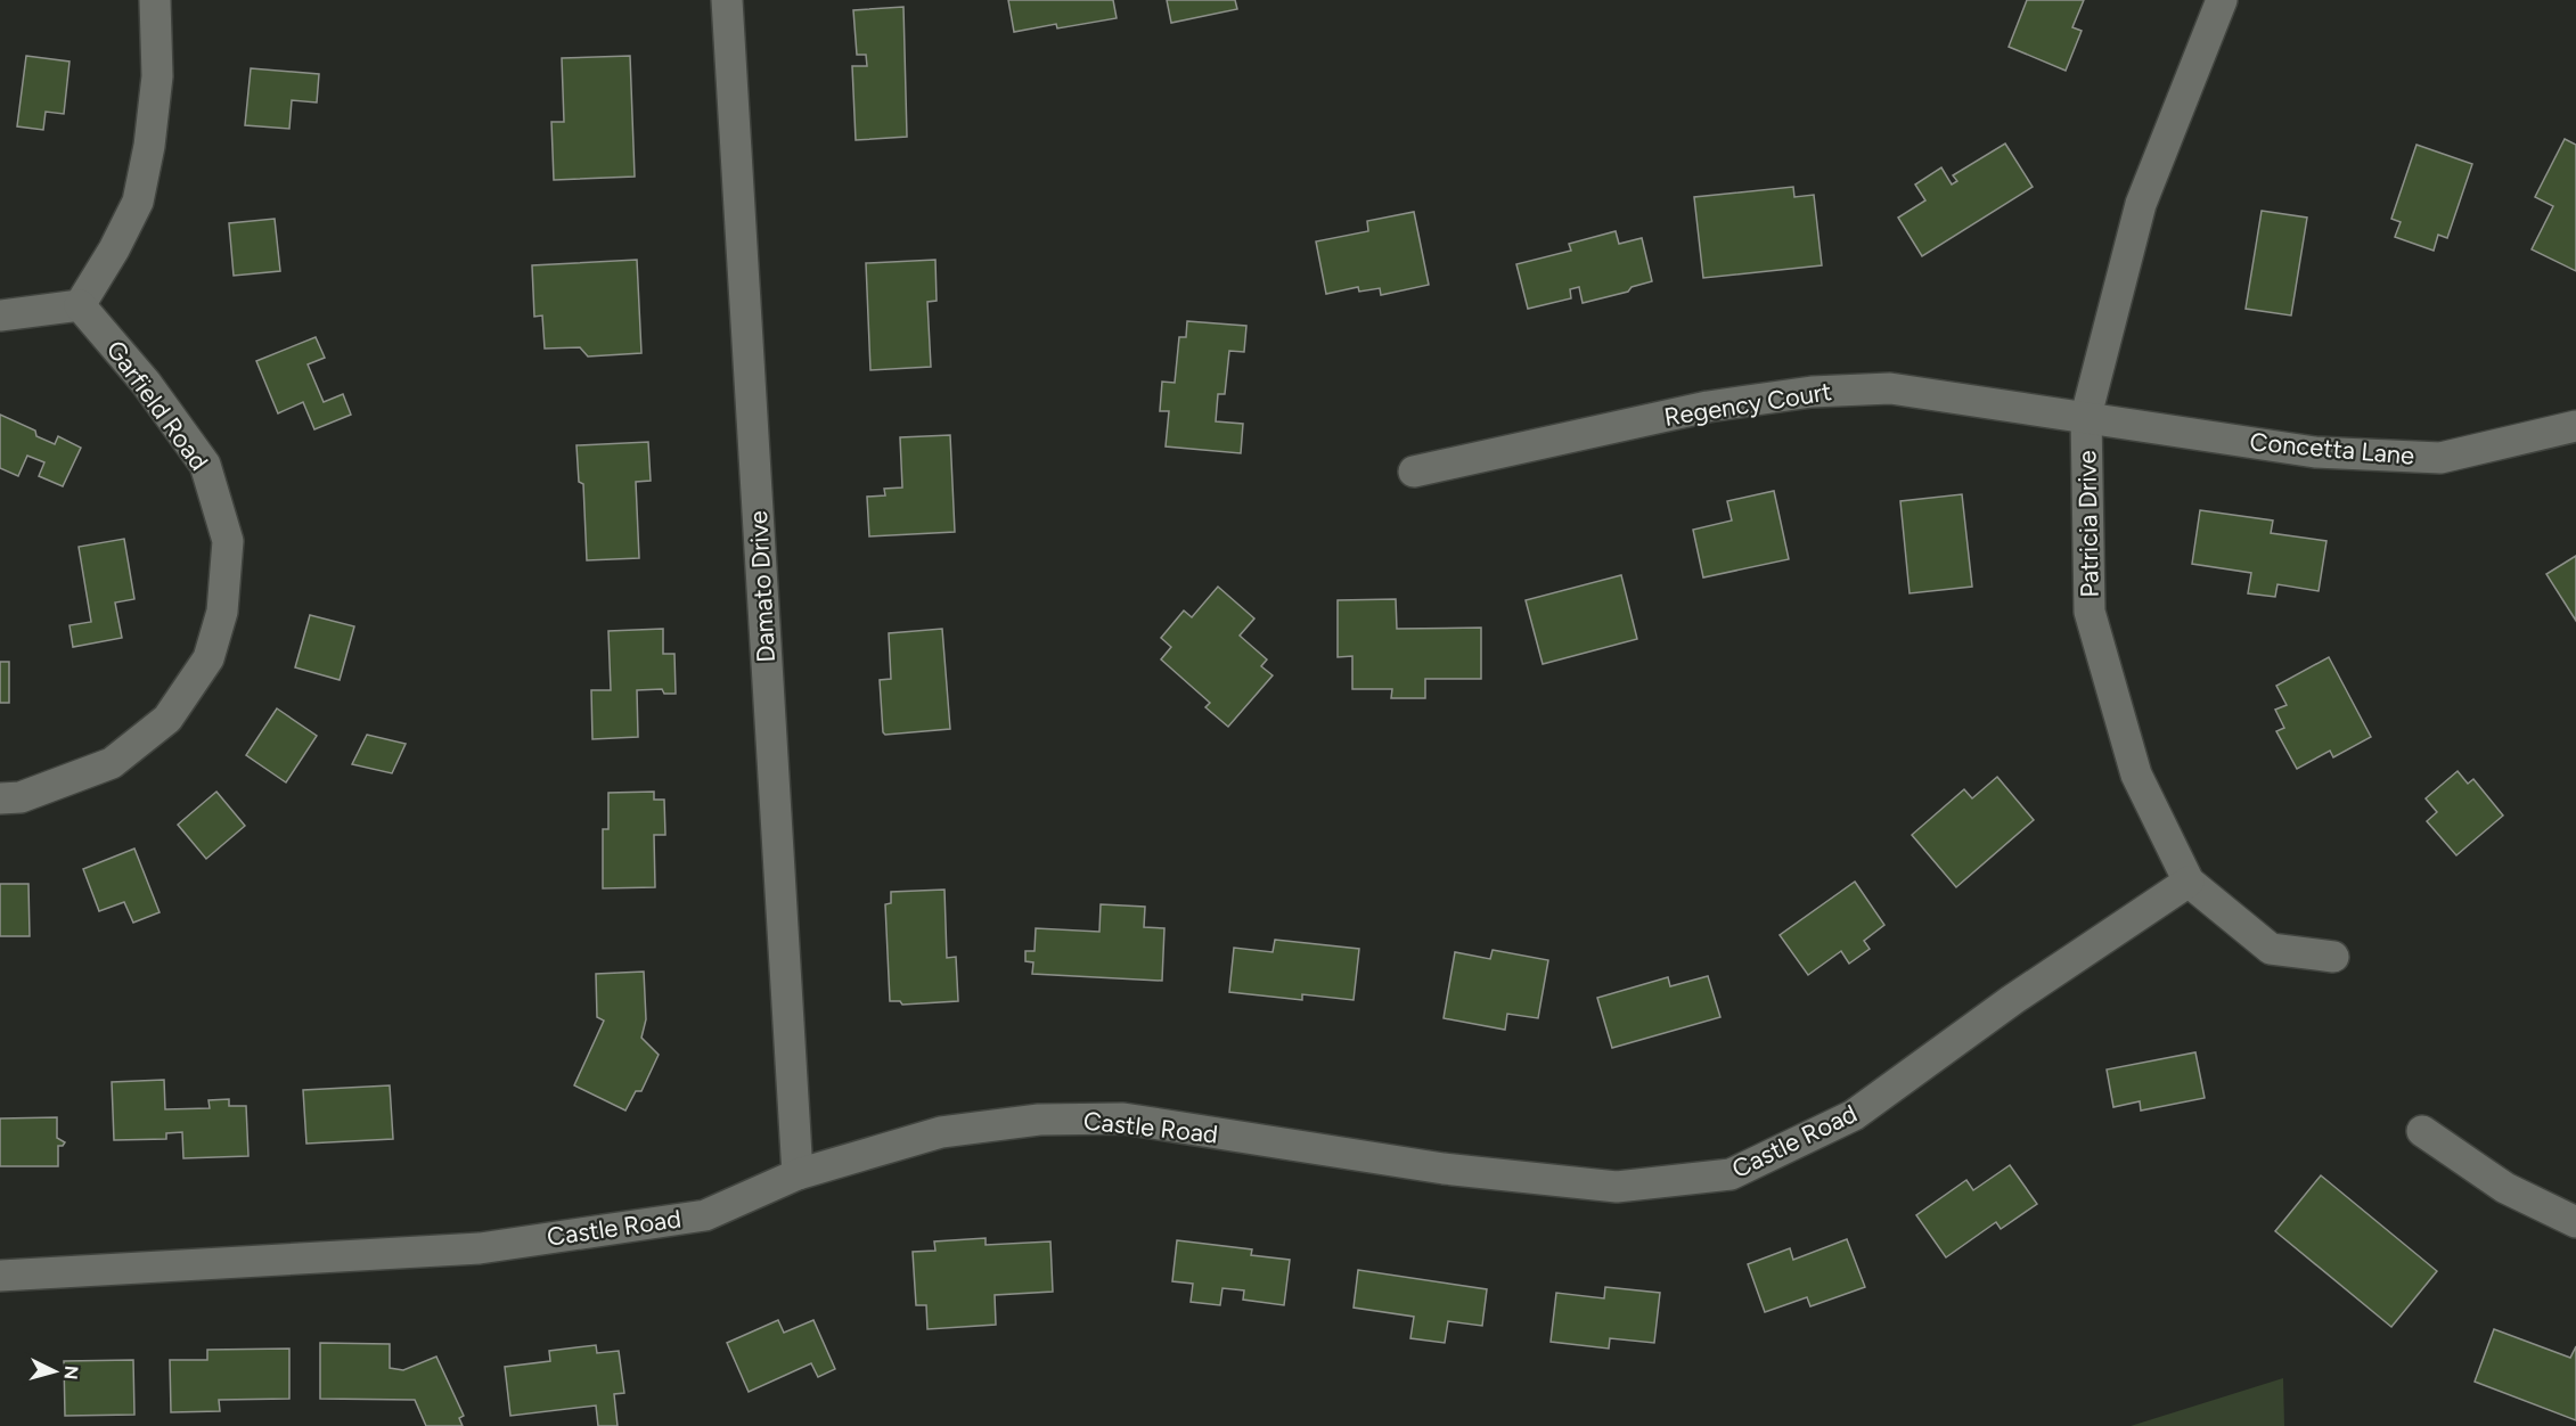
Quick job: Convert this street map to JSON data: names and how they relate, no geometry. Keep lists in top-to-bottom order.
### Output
{
  "streets": {
    "street": [
      "Regency Court",
      "Garfield Road",
      "Concetta Lane",
      "Patricia Drive",
      "Damato Drive",
      "Castle Road"
    ]
  },
  "crossings": [
    ["Regency Court", "Concetta Lane"],
    ["Regency Court", "Patricia Drive"],
    ["Concetta Lane", "Patricia Drive"],
    ["Patricia Drive", "Castle Road"],
    ["Damato Drive", "Castle Road"]
  ],
  "north": "right"
}
